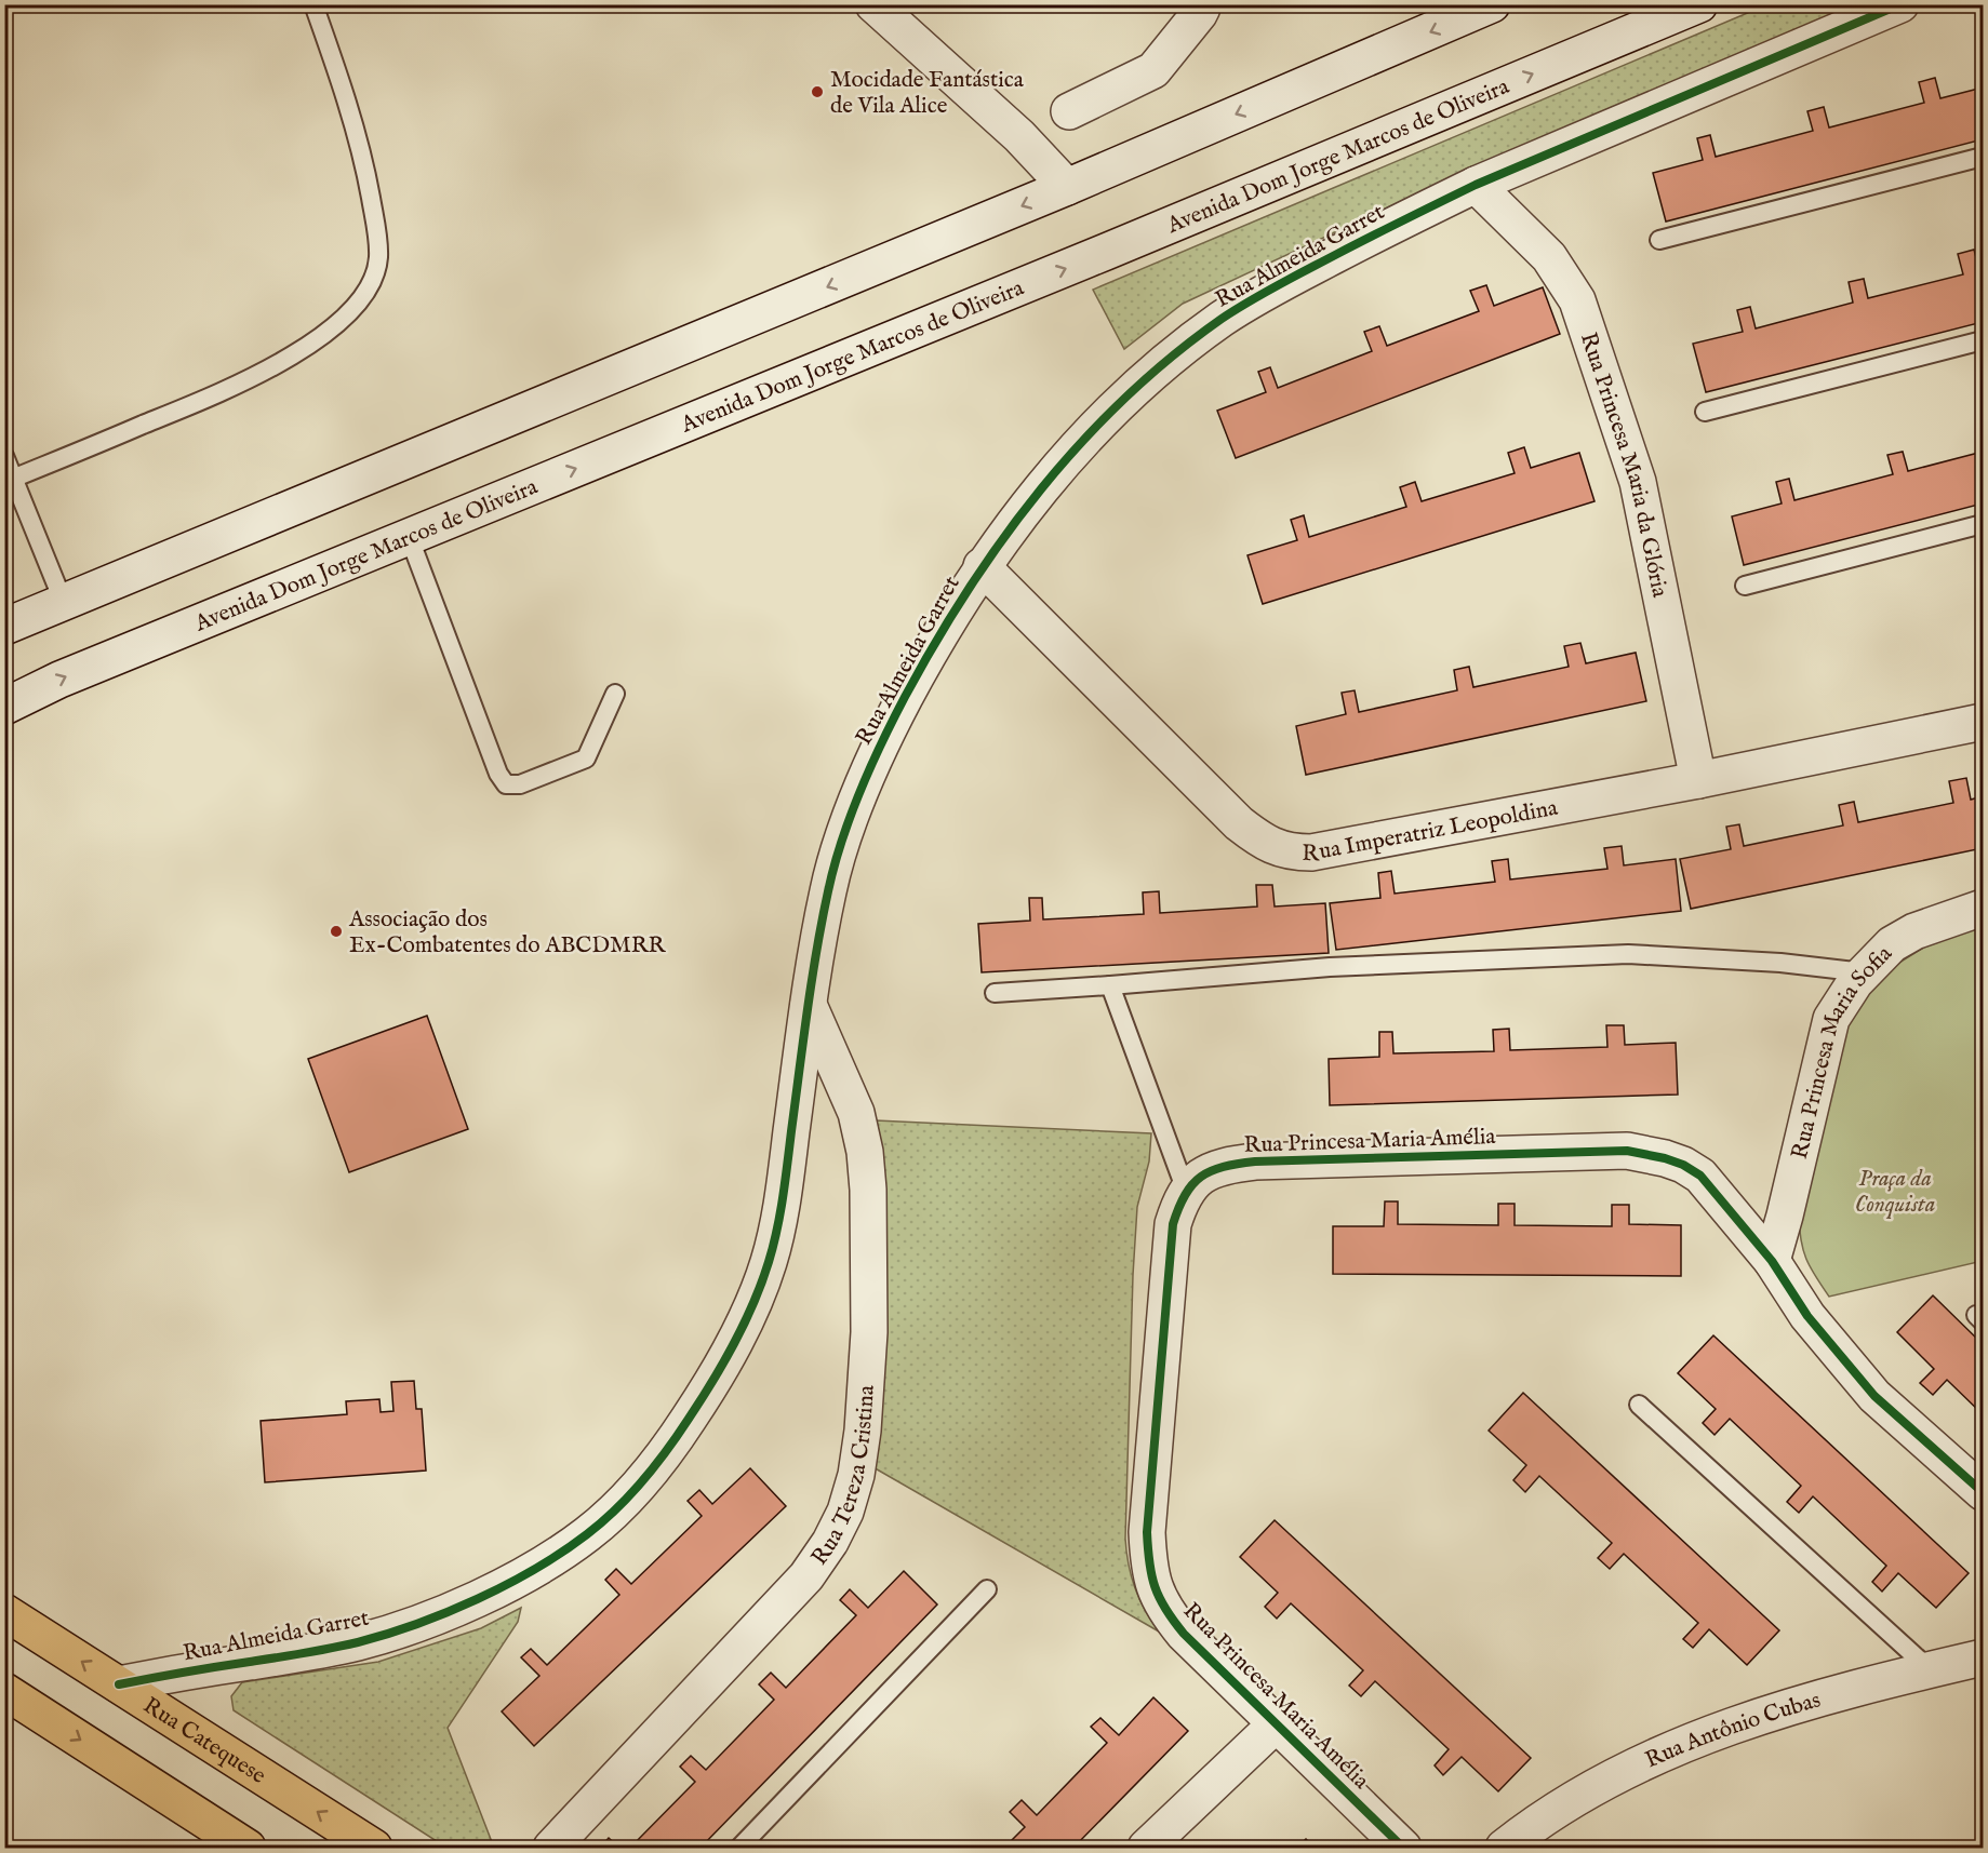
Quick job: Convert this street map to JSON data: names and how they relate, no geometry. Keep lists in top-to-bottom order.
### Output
{
  "streets": {
    "highway": ["Rua Catequese"],
    "street": [
      "Avenida Dom Jorge Marcos de Oliveira",
      "Rua Almeida Garret",
      "Rua Princesa Maria da Glória",
      "Rua Imperatriz Leopoldina",
      "Rua Princesa Maria Sofia",
      "Rua Princesa Maria Amélia",
      "Rua Tereza Cristina",
      "Rua Antônio Cubas"
    ]
  },
  "crossings": [
    ["Rua Almeida Garret", "Rua Princesa Maria da Glória"],
    ["Rua Almeida Garret", "Rua Imperatriz Leopoldina"],
    ["Rua Almeida Garret", "Rua Tereza Cristina"],
    ["Rua Almeida Garret", "Rua Catequese"],
    ["Rua Princesa Maria da Glória", "Rua Imperatriz Leopoldina"],
    ["Rua Princesa Maria Sofia", "Rua Princesa Maria Amélia"]
  ],
  "parks": ["Praça da Conquista"],
  "places": ["Mocidade Fantástica de Vila Alice", "Associação dos Ex-Combatentes do ABCDMRR"]
}
